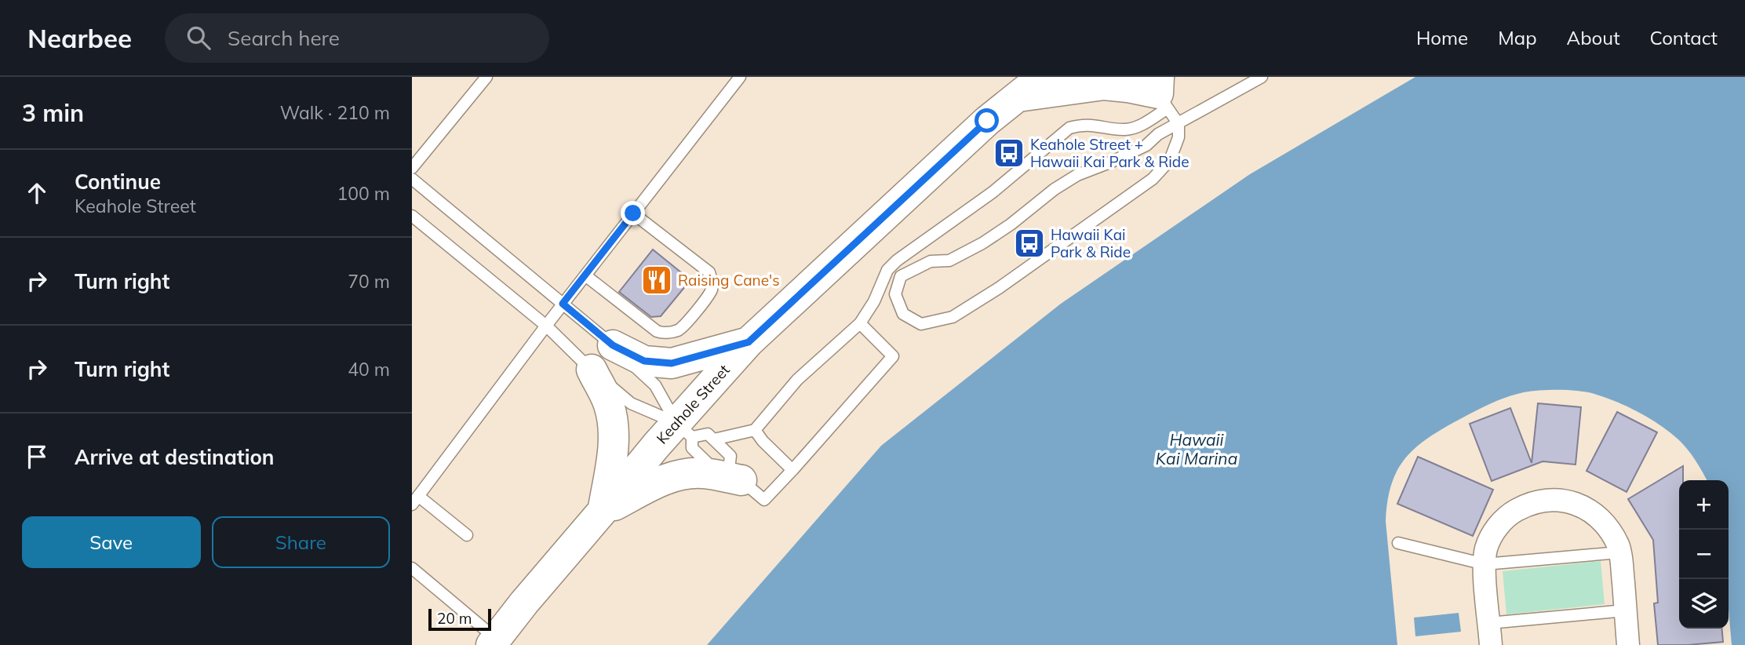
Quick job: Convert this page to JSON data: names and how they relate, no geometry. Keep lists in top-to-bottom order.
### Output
{
  "streets": {
    "main road": ["Keahole Street"]
  },
  "water": ["Hawaii Kai Marina"],
  "places": {
    "bus stop": ["Keahole Street + Hawaii Kai Park & Ride", "Hawaii Kai Park & Ride"],
    "restaurant": ["Raising Cane's"]
  },
  "scale_bar": "20 m",
  "page": {
    "header": "Nearbee",
    "search": "Search here",
    "nav": [
      "Home",
      "Map",
      "About",
      "Contact"
    ],
    "heading": ["3 min", "Walk · 210 m"],
    "list": [
      ["Continue", "Keahole Street", "100 m"],
      ["Turn right", "70 m"],
      ["Turn right", "40 m"],
      "Arrive at destination"
    ],
    "map_buttons": ["+", "−"],
    "buttons": ["Save", "Share"],
    "scale": "20 m"
  }
}
